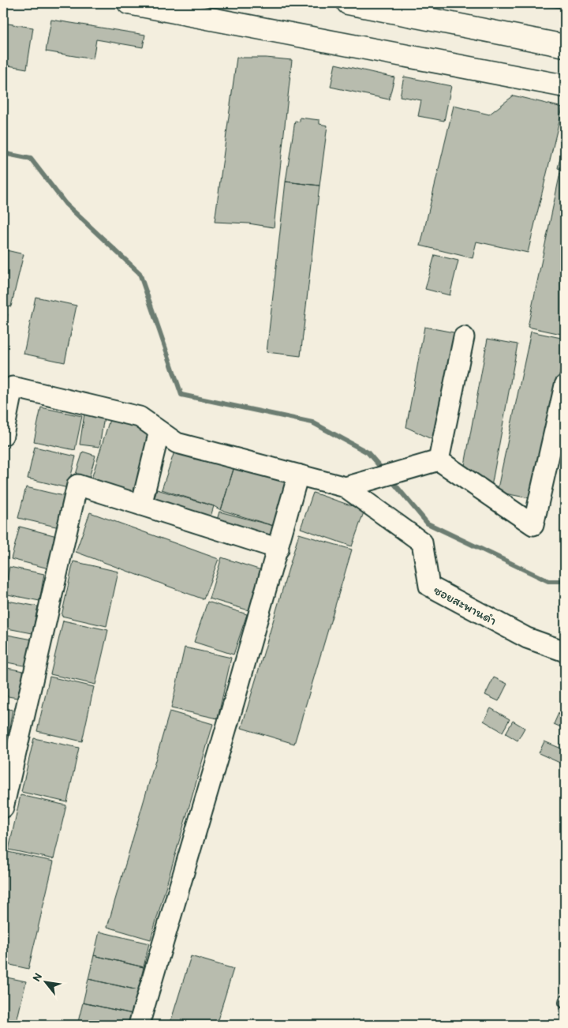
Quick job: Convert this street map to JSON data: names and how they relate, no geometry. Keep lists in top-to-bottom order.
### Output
{
  "streets": {
    "street": ["ซอยสะพานดำ"]
  },
  "north": "top left"
}
